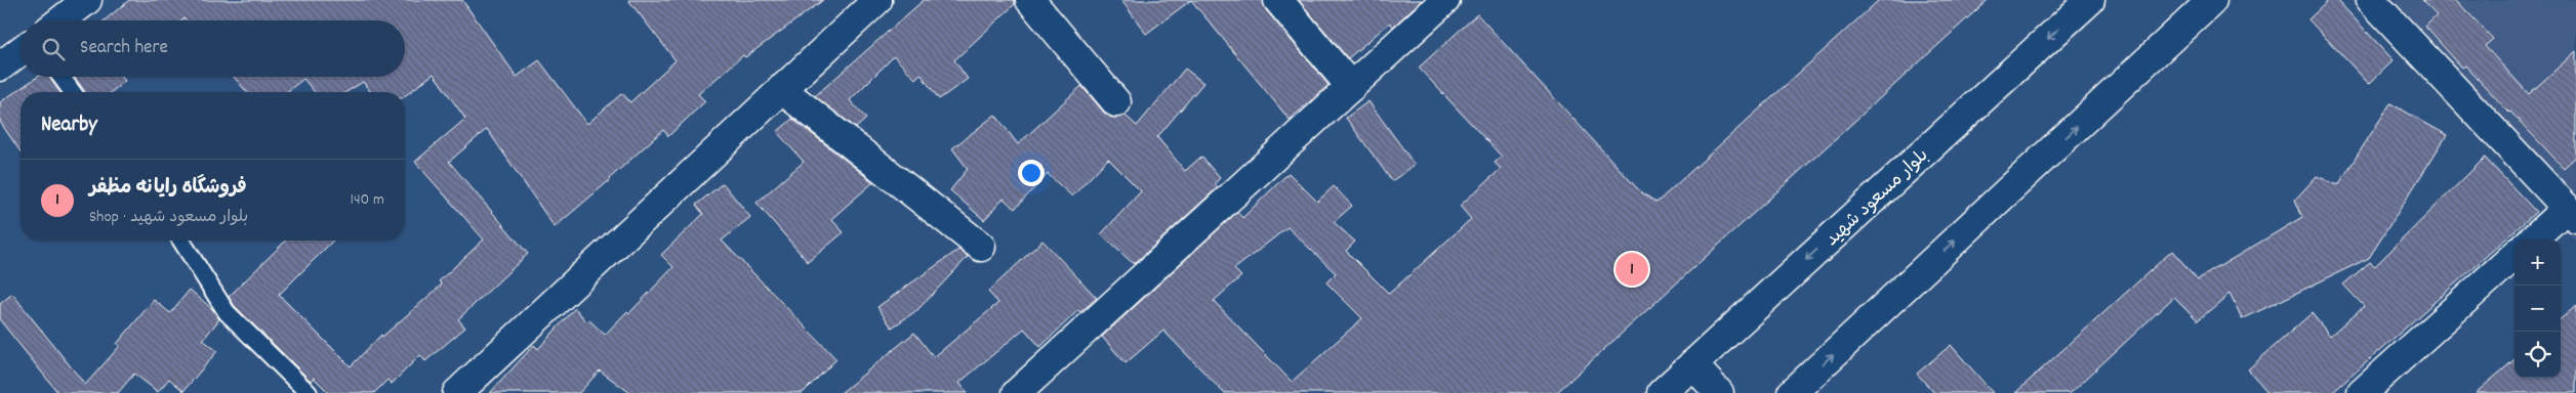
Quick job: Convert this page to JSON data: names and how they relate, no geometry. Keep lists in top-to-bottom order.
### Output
{
  "streets": {
    "street": ["بلوار مسعود شهید"]
  },
  "page": {
    "search": "Search here",
    "heading": "Nearby",
    "list": [
      {
        "mark": "1",
        "name": "فروشگاه رایانه مظفر",
        "note": "Shop · بلوار مسعود شهید",
        "value": "140 m"
      }
    ],
    "map_buttons": ["+", "−"],
    "pins": "1"
  }
}
